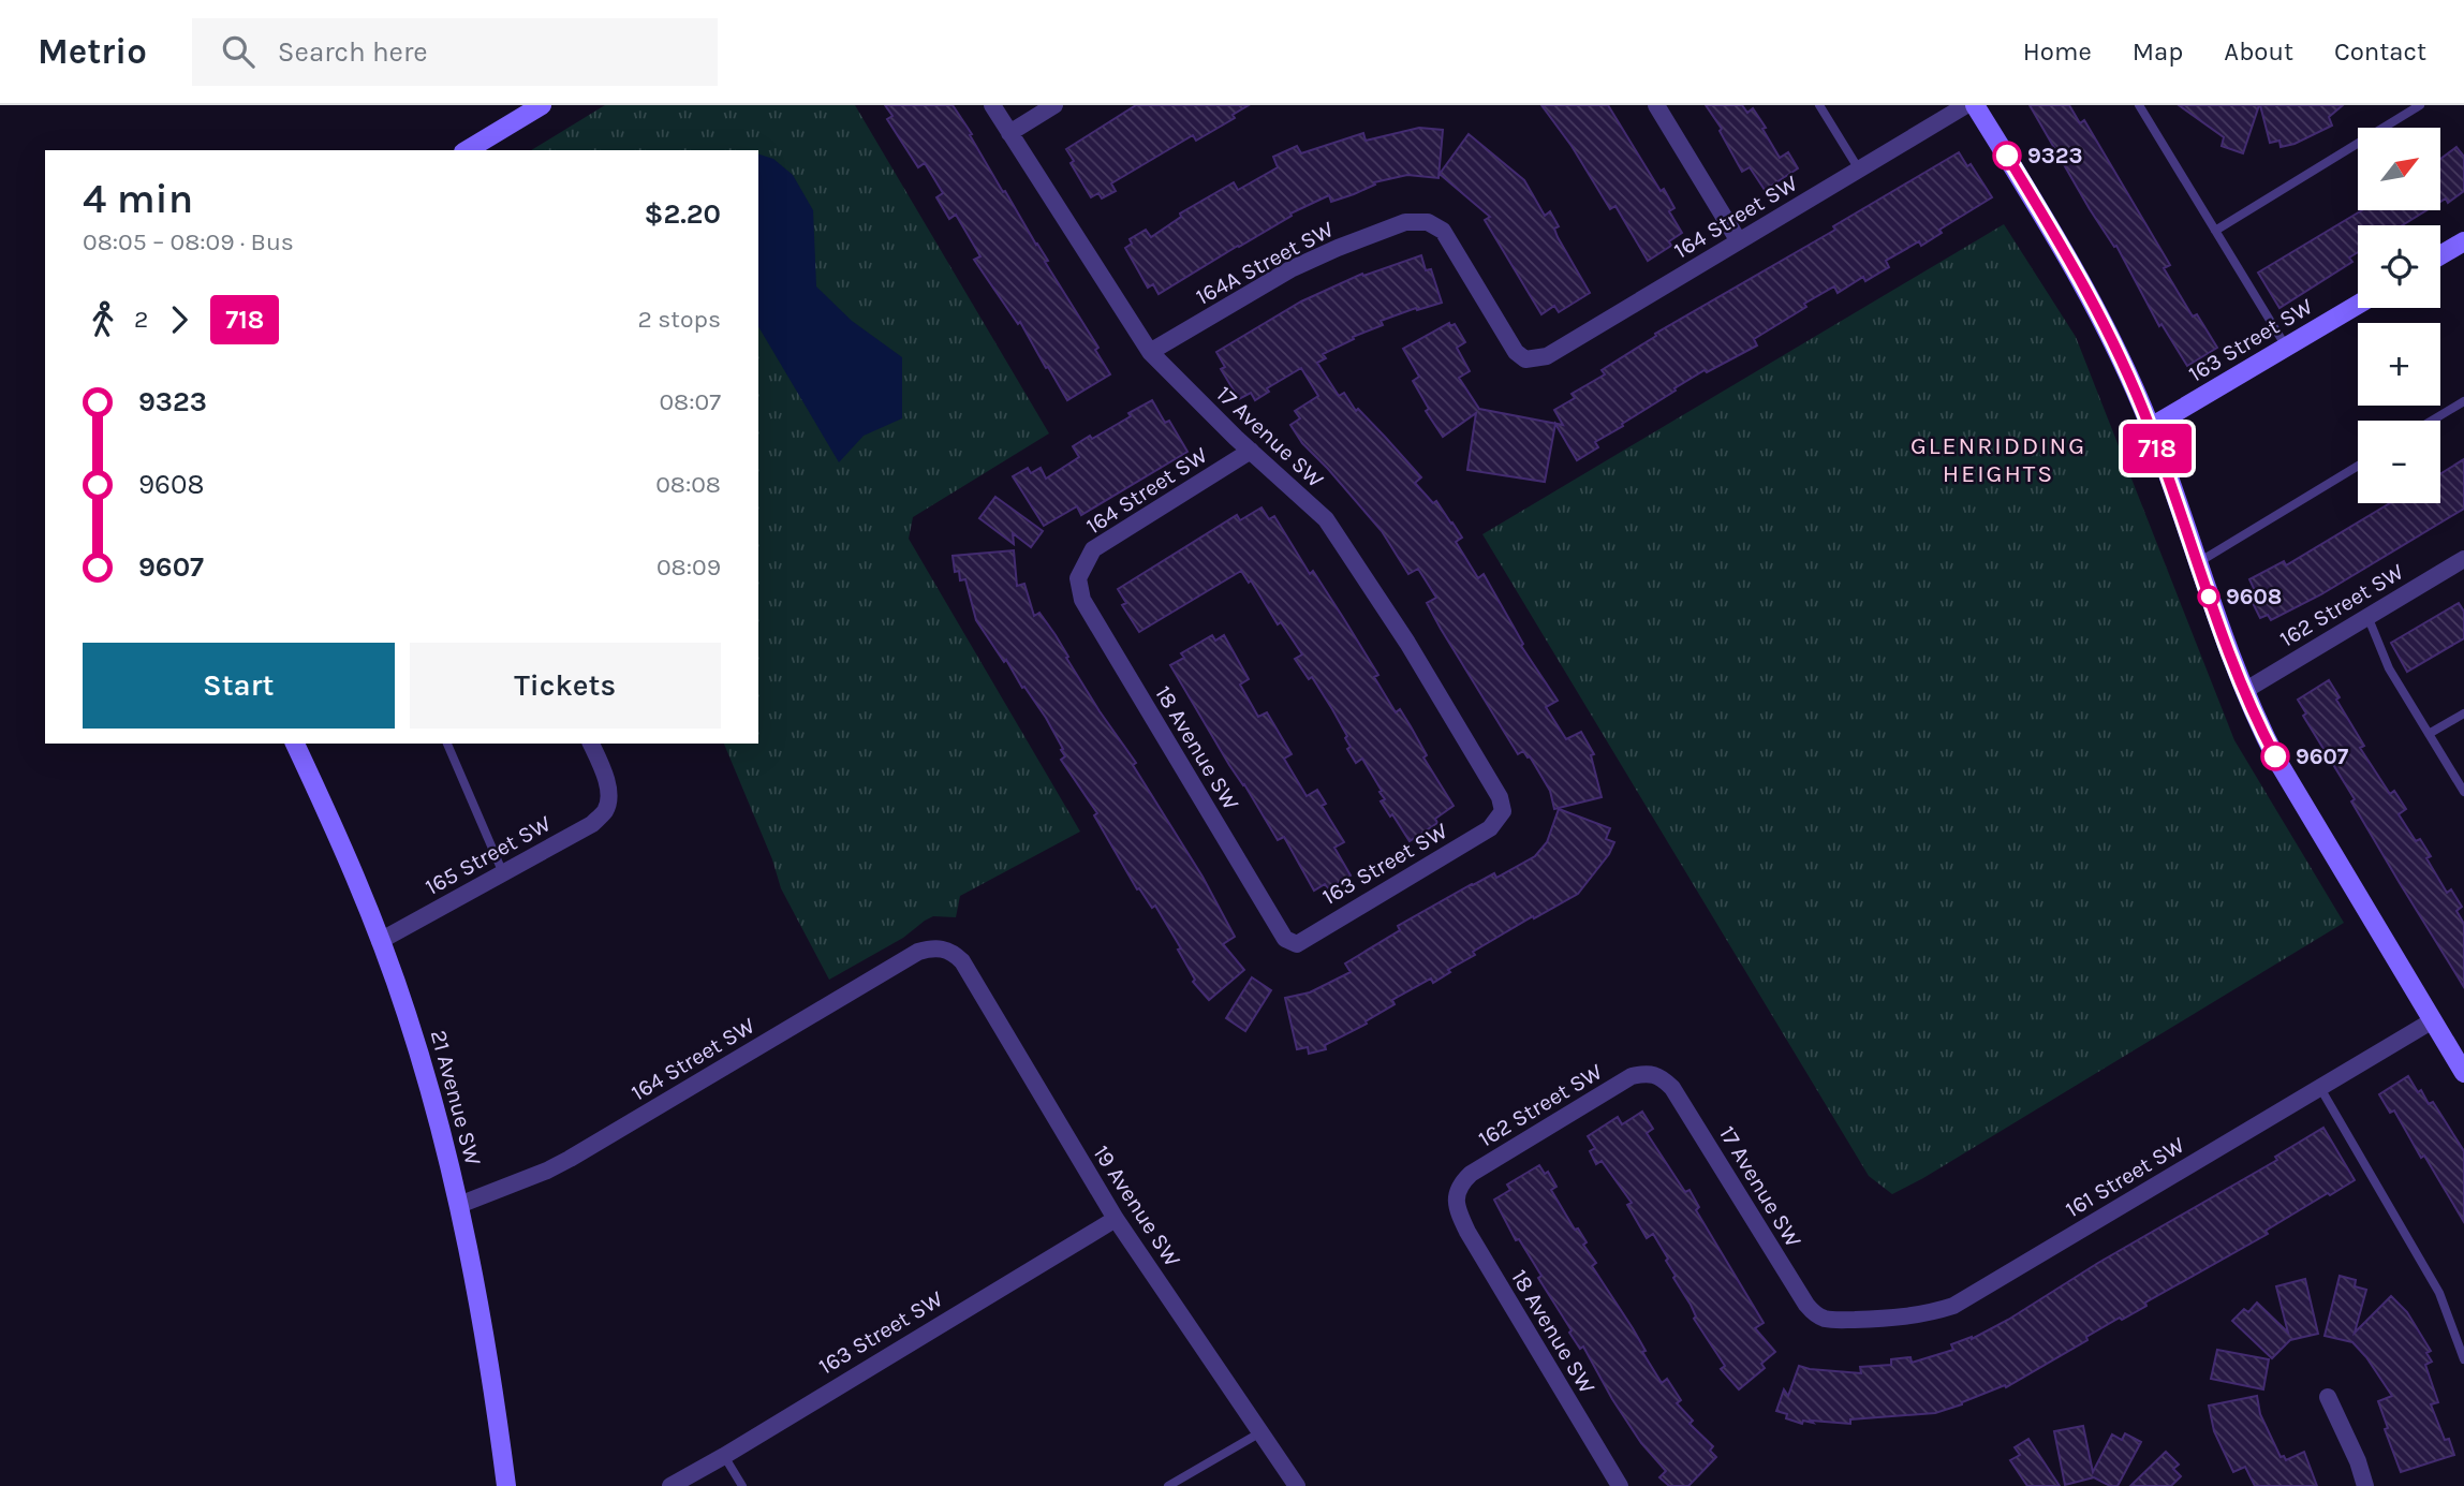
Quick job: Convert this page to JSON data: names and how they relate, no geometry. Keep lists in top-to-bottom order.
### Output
{
  "streets": {
    "street": [
      "164 Street SW",
      "164A Street SW",
      "163 Street SW",
      "17 Avenue SW",
      "162 Street SW",
      "18 Avenue SW",
      "165 Street SW",
      "21 Avenue SW",
      "161 Street SW",
      "19 Avenue SW"
    ]
  },
  "crossings": [
    ["164 Street SW", "164A Street SW"],
    ["164 Street SW", "17 Avenue SW"],
    ["164 Street SW", "18 Avenue SW"],
    ["164 Street SW", "21 Avenue SW"],
    ["164 Street SW", "19 Avenue SW"],
    ["164A Street SW", "17 Avenue SW"],
    ["163 Street SW", "17 Avenue SW"],
    ["163 Street SW", "18 Avenue SW"],
    ["163 Street SW", "19 Avenue SW"],
    ["17 Avenue SW", "162 Street SW"],
    ["17 Avenue SW", "161 Street SW"],
    ["162 Street SW", "18 Avenue SW"],
    ["165 Street SW", "21 Avenue SW"]
  ],
  "districts": ["GLENRIDDING HEIGHTS"],
  "places": ["9323", "9608", "9607"],
  "lines": ["bus line 718"],
  "north": "top right",
  "page": {
    "header": "Metrio",
    "search": "Search here",
    "nav": [
      "Home",
      "Map",
      "About",
      "Contact"
    ],
    "on_map": "718",
    "map_buttons": ["+", "−"],
    "heading": ["4 min", "08:05 – 08:09 · Bus", "$2.20"],
    "legs": ["2", "718", "2 stops"],
    "list": [
      {
        "name": "9323",
        "value": "08:07"
      },
      {
        "name": "9608",
        "value": "08:08"
      },
      {
        "name": "9607",
        "value": "08:09"
      }
    ],
    "buttons": ["Start", "Tickets"]
  }
}
